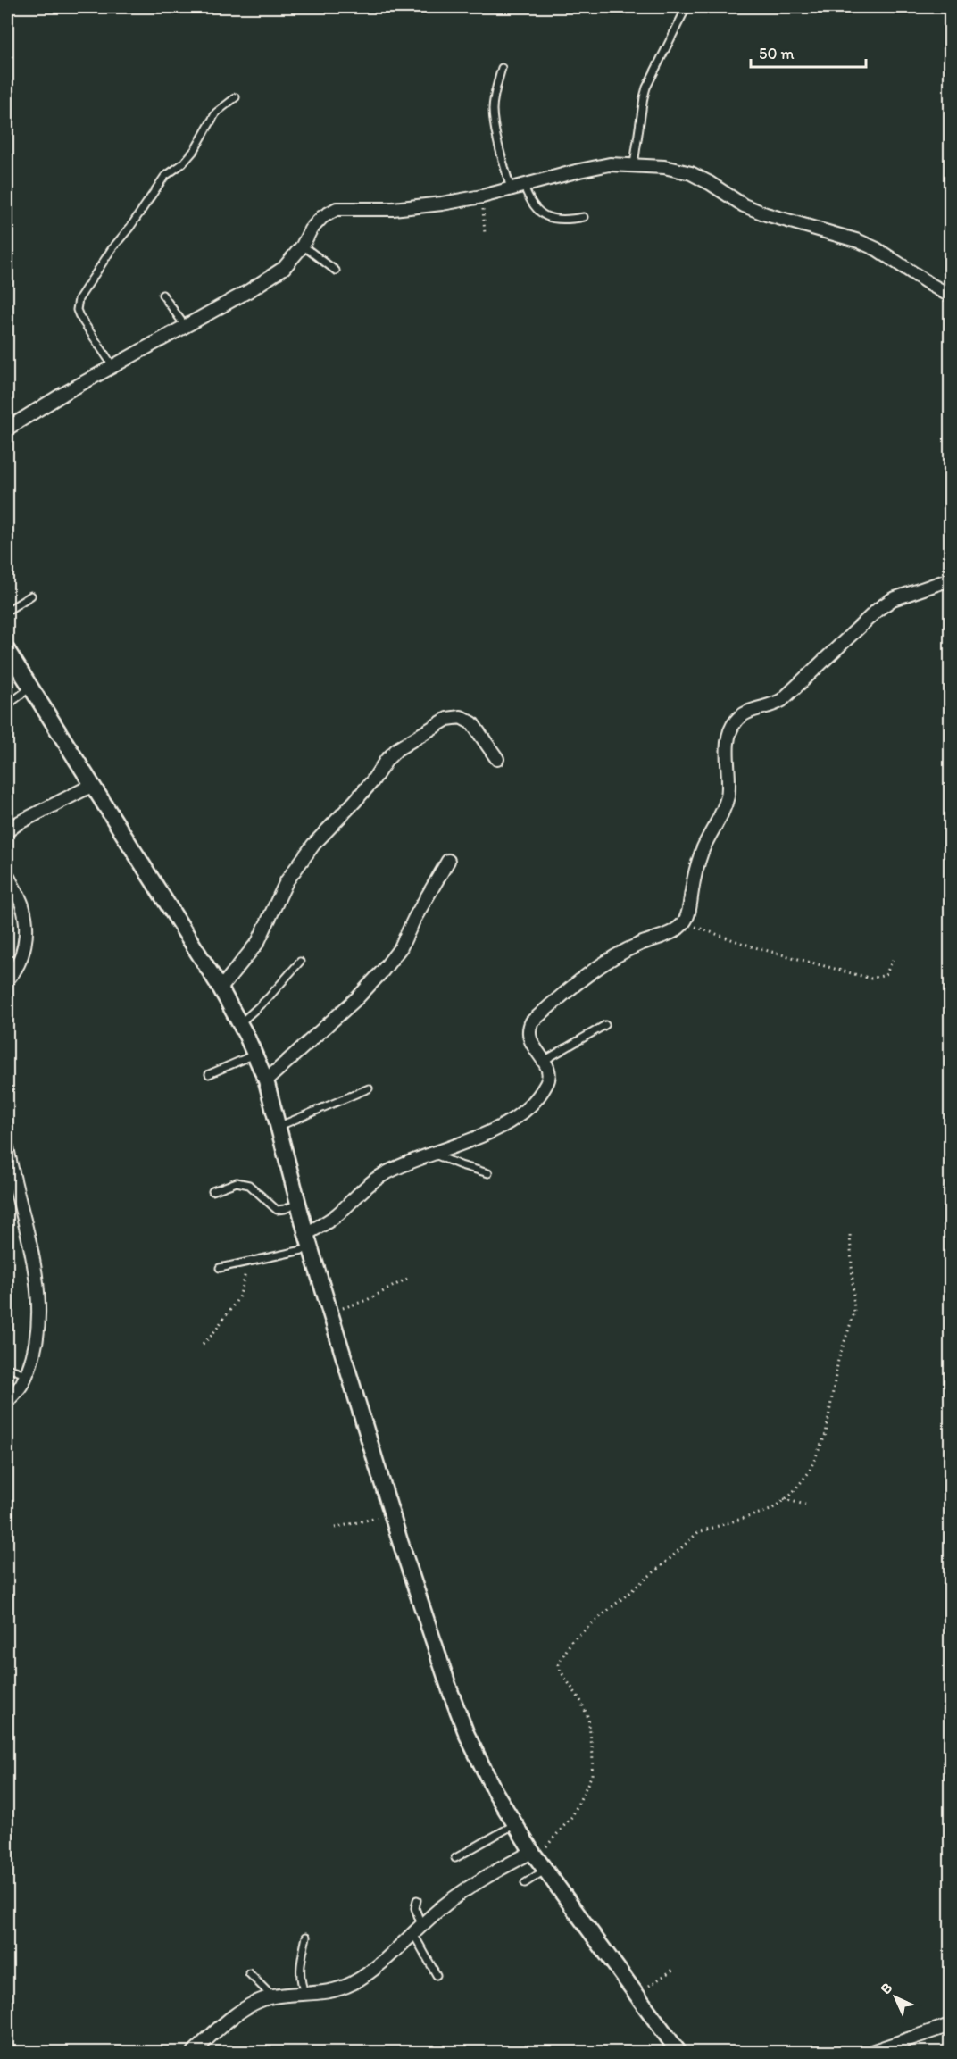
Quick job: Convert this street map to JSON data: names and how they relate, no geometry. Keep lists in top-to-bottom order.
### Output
{
  "scale_bar": "50 m",
  "north": "top left"
}
